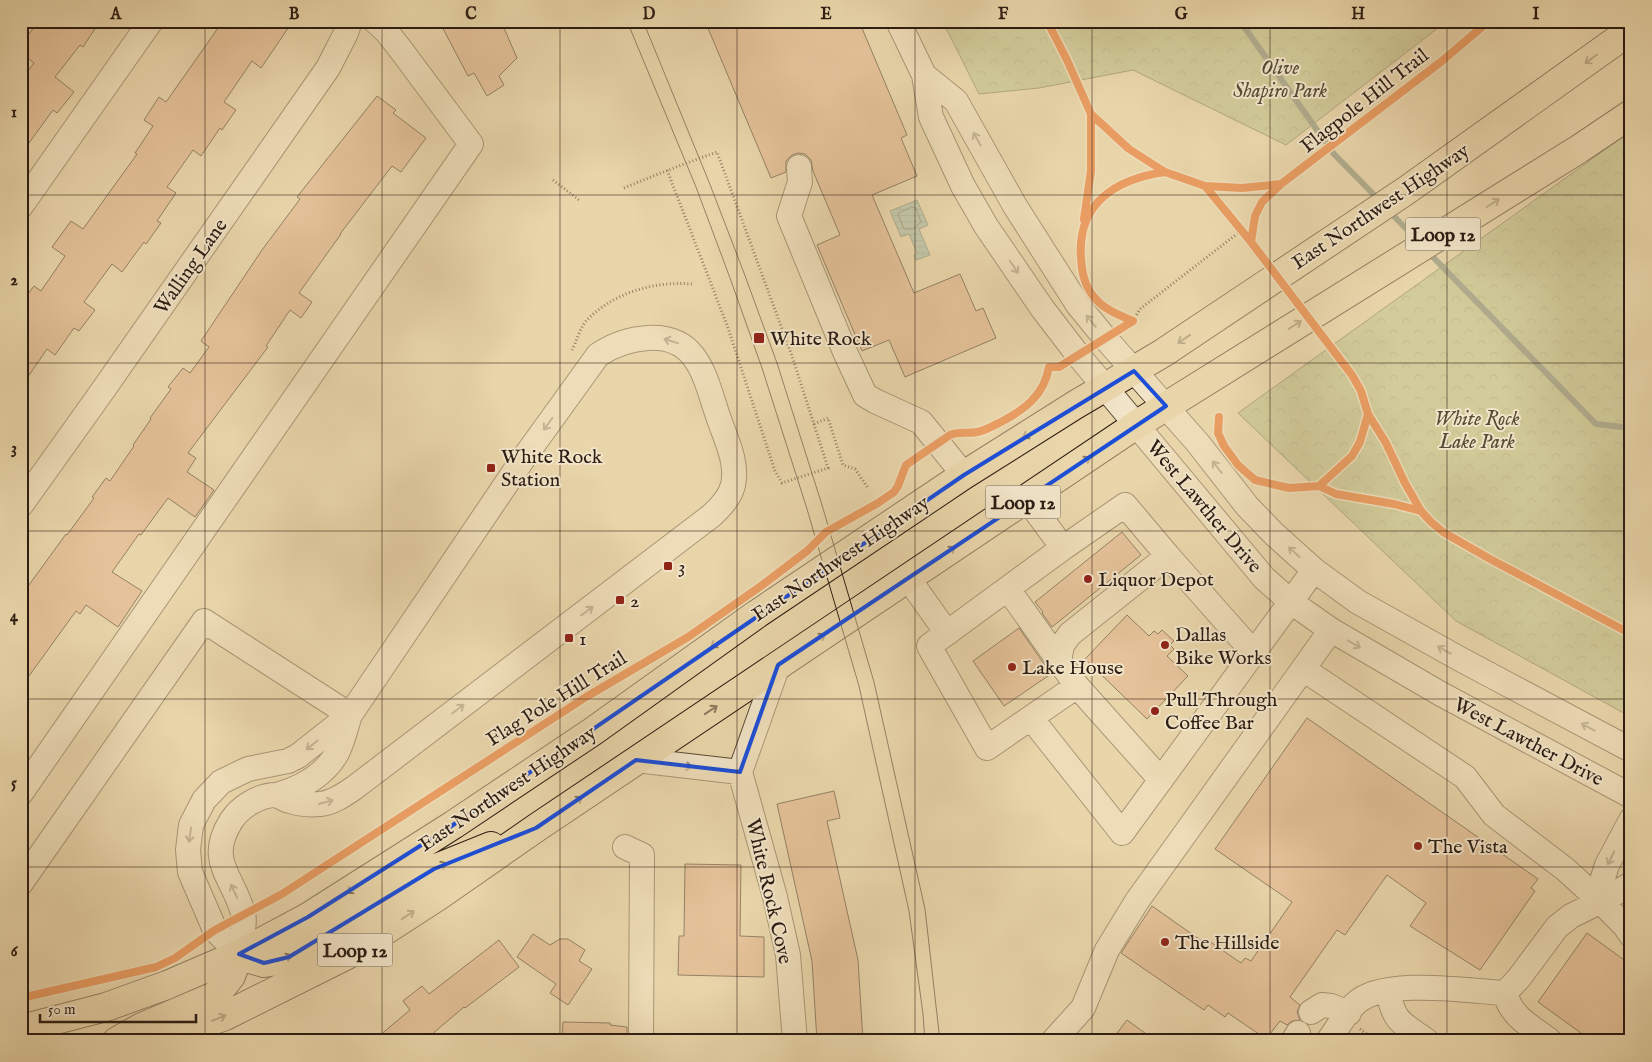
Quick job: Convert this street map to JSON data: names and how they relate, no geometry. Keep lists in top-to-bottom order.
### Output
{
  "streets": {
    "main road": ["East Northwest Highway", "Loop 12"],
    "street": ["Walling Lane", "West Lawther Drive", "White Rock Cove"],
    "cycle path": ["Flagpole Hill Trail", "Flag Pole Hill Trail"]
  },
  "crossings": [
    ["East Northwest Highway", "West Lawther Drive"],
    ["Loop 12", "West Lawther Drive"]
  ],
  "parks": ["Olive Shapiro Park", "White Rock Lake Park"],
  "places": {
    "transit": [
      "White Rock",
      "White Rock Station",
      "3",
      "2",
      "1"
    ],
    "other": [
      "Liquor Depot",
      "Dallas Bike Works",
      "Lake House",
      "Pull Through Coffee Bar",
      "The Vista",
      "The Hillside"
    ]
  },
  "scale_bar": "50 m",
  "grid": {
    "columns": [
      "A",
      "B",
      "C",
      "D",
      "E",
      "F",
      "G",
      "H",
      "I"
    ],
    "rows": [
      "1",
      "2",
      "3",
      "4",
      "5",
      "6"
    ]
  }
}
